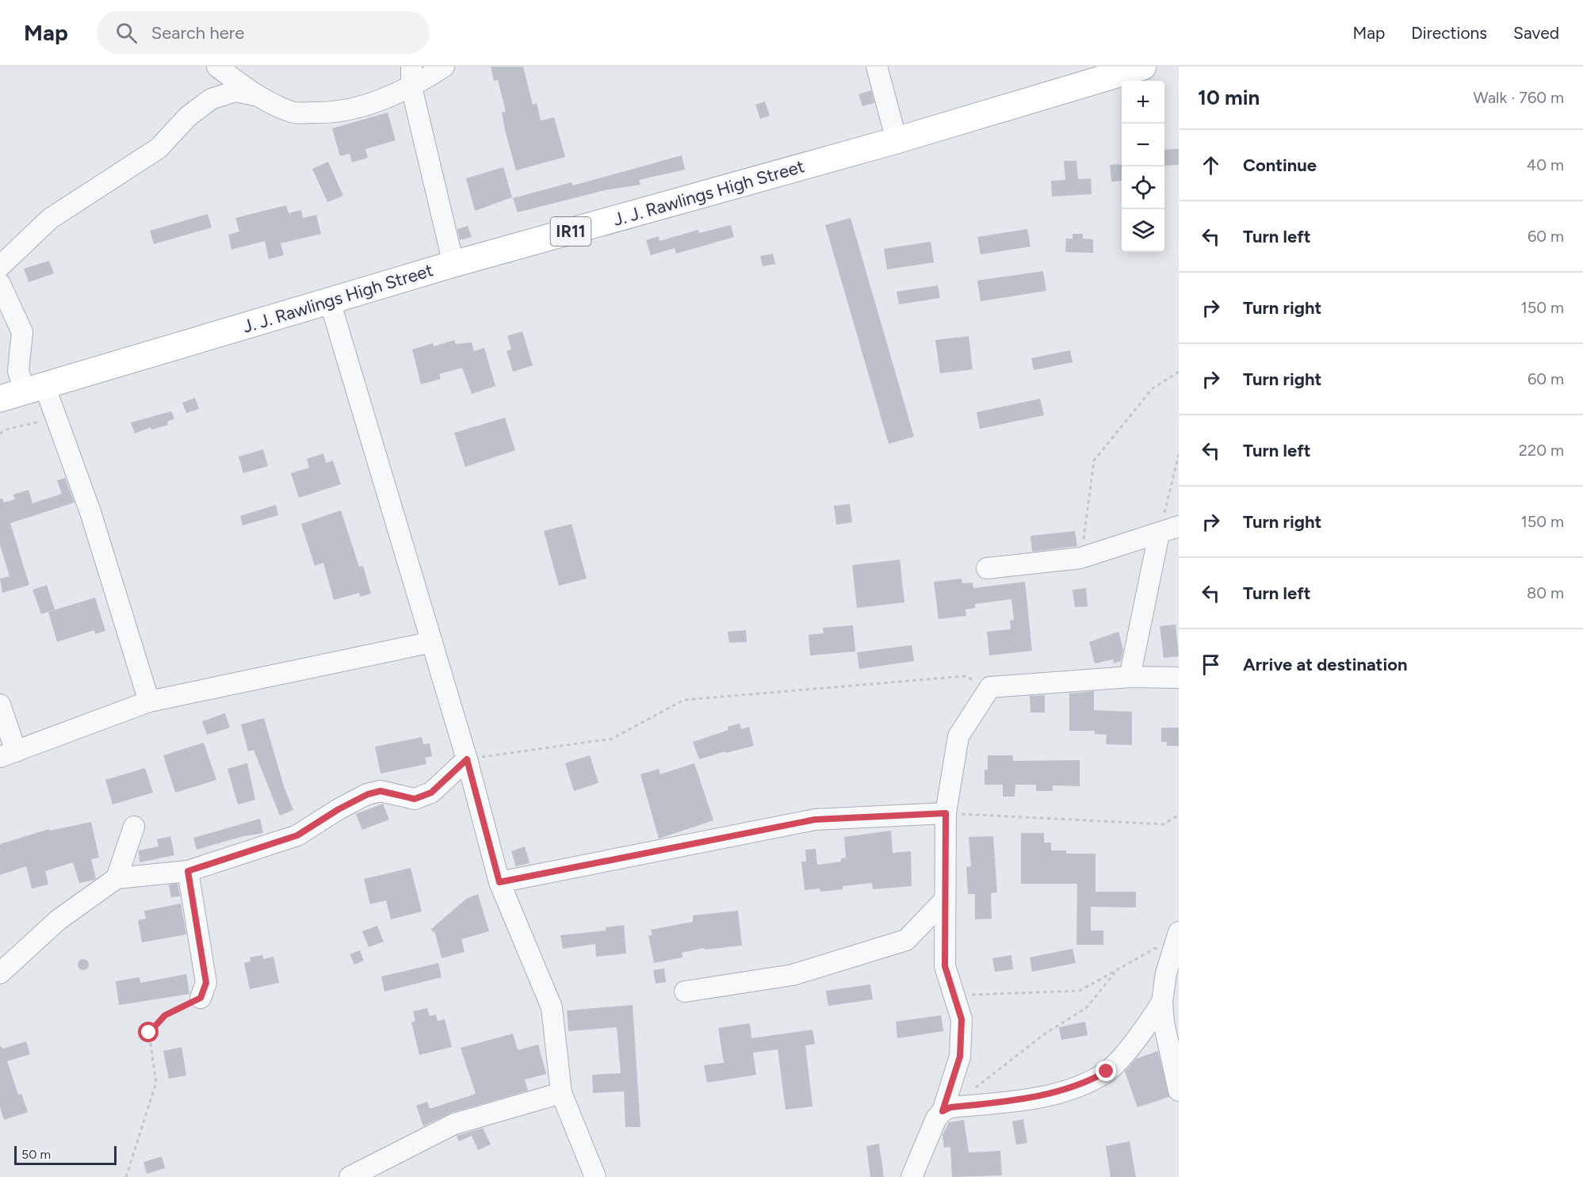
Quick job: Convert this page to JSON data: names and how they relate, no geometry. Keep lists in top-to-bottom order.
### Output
{
  "streets": {
    "main road": ["J. J. Rawlings High Street", "IR11"]
  },
  "scale_bar": "50 m",
  "page": {
    "header": "Map",
    "search": "Search here",
    "nav": ["Map", "Directions", "Saved"],
    "heading": ["10 min", "Walk · 760 m"],
    "map_buttons": ["+", "−"],
    "list": [
      ["Continue", "40 m"],
      ["Turn left", "60 m"],
      ["Turn right", "150 m"],
      ["Turn right", "60 m"],
      ["Turn left", "220 m"],
      ["Turn right", "150 m"],
      ["Turn left", "80 m"],
      "Arrive at destination"
    ],
    "scale": "50 m"
  }
}
